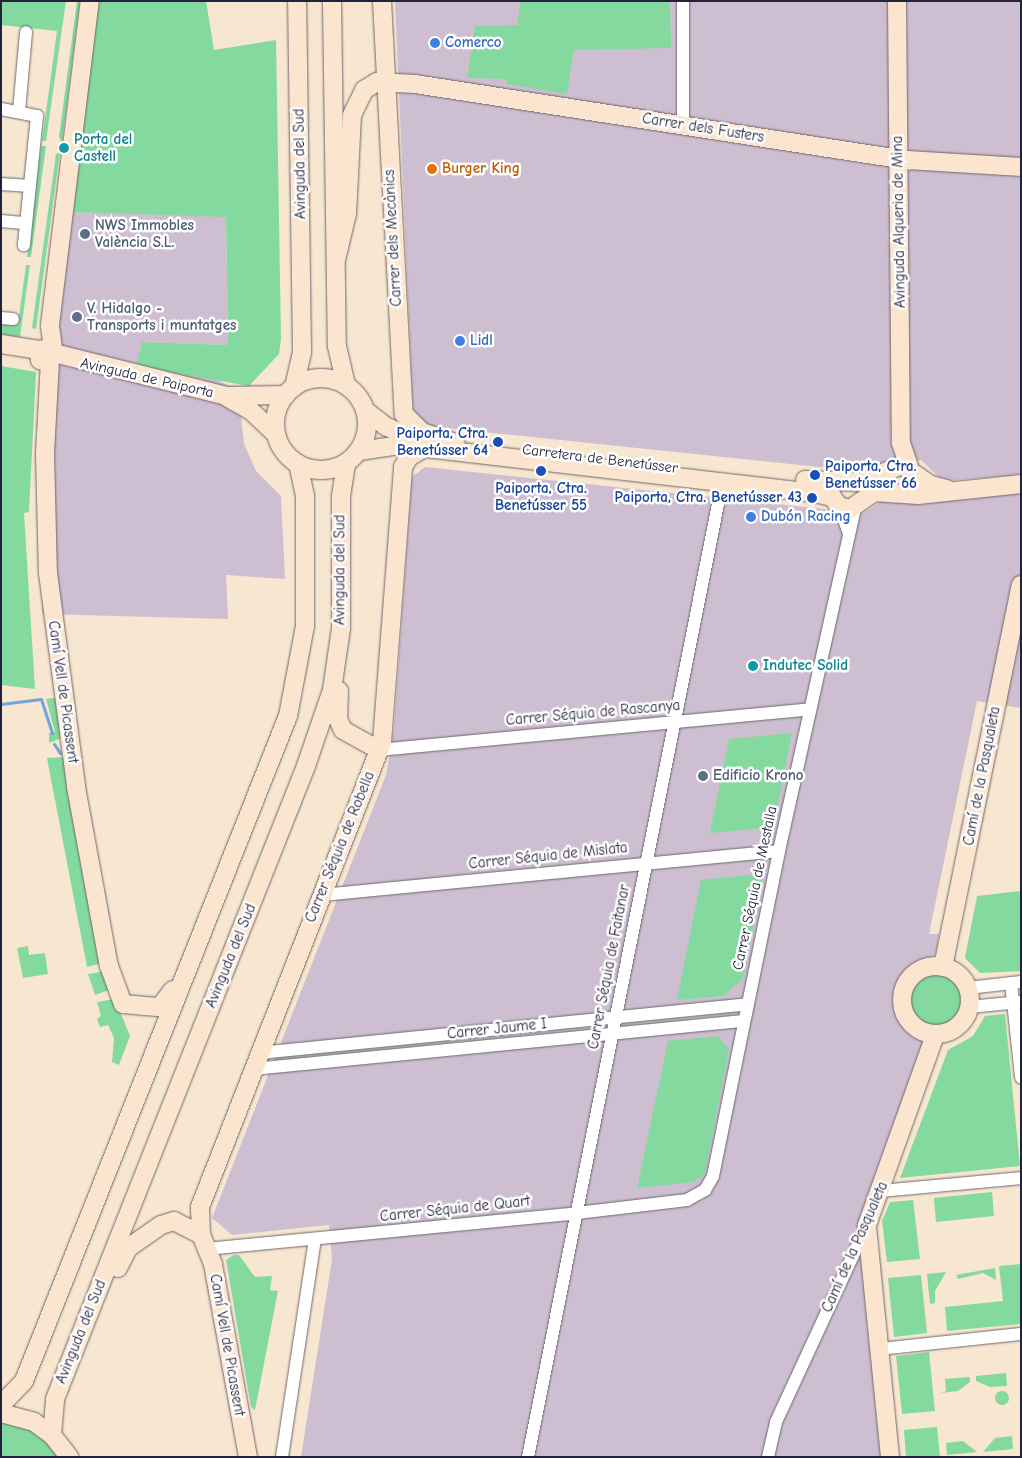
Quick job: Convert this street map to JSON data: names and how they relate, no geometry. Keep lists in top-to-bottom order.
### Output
{
  "streets": {
    "street": [
      "Carrer dels Fusters",
      "Avinguda del Sud",
      "Avinguda Alqueria de Mina",
      "Carrer dels Mecànics",
      "Avinguda de Paiporta",
      "Carretera de Benetússer",
      "Camí Vell de Picassent",
      "Carrer Séquia de Rascanya",
      "Camí de la Pasqualeta",
      "Carrer Séquia de Robella",
      "Carrer Séquia de Mislata",
      "Carrer Séquia de Mestalla",
      "Carrer Séquia de Faitanar",
      "Carrer Jaume I",
      "Carrer Séquia de Quart"
    ]
  },
  "crossings": [
    ["Carrer dels Fusters", "Avinguda Alqueria de Mina"],
    ["Carrer dels Fusters", "Carrer dels Mecànics"],
    ["Avinguda del Sud", "Carretera de Benetússer"],
    ["Avinguda Alqueria de Mina", "Carretera de Benetússer"],
    ["Carrer dels Mecànics", "Carretera de Benetússer"],
    ["Avinguda de Paiporta", "Camí Vell de Picassent"],
    ["Carretera de Benetússer", "Carrer Séquia de Robella"],
    ["Carretera de Benetússer", "Carrer Séquia de Mestalla"],
    ["Carretera de Benetússer", "Carrer Séquia de Faitanar"],
    ["Camí Vell de Picassent", "Carrer Séquia de Robella"],
    ["Camí Vell de Picassent", "Carrer Séquia de Quart"],
    ["Carrer Séquia de Rascanya", "Carrer Séquia de Robella"],
    ["Carrer Séquia de Rascanya", "Carrer Séquia de Mestalla"],
    ["Carrer Séquia de Rascanya", "Carrer Séquia de Faitanar"],
    ["Carrer Séquia de Robella", "Carrer Séquia de Mislata"],
    ["Carrer Séquia de Robella", "Carrer Jaume I"],
    ["Carrer Séquia de Robella", "Carrer Séquia de Quart"],
    ["Carrer Séquia de Mislata", "Carrer Séquia de Mestalla"],
    ["Carrer Séquia de Mislata", "Carrer Séquia de Faitanar"],
    ["Carrer Séquia de Mestalla", "Carrer Jaume I"],
    ["Carrer Séquia de Mestalla", "Carrer Séquia de Quart"],
    ["Carrer Séquia de Faitanar", "Carrer Jaume I"],
    ["Carrer Séquia de Faitanar", "Carrer Séquia de Quart"]
  ],
  "places": [
    "Comerco",
    "Porta del Castell",
    "Burger King",
    "NWS Immobles València S.L.",
    "V. Hidalgo - Transports i muntatges",
    "Lidl",
    "Paiporta, Ctra. Benetússer 64",
    "Paiporta, Ctra. Benetússer 55",
    "Paiporta, Ctra. Benetússer 66",
    "Paiporta, Ctra. Benetússer 43",
    "Dubón Racing",
    "Indutec Solid",
    "Edificio Krono"
  ]
}
